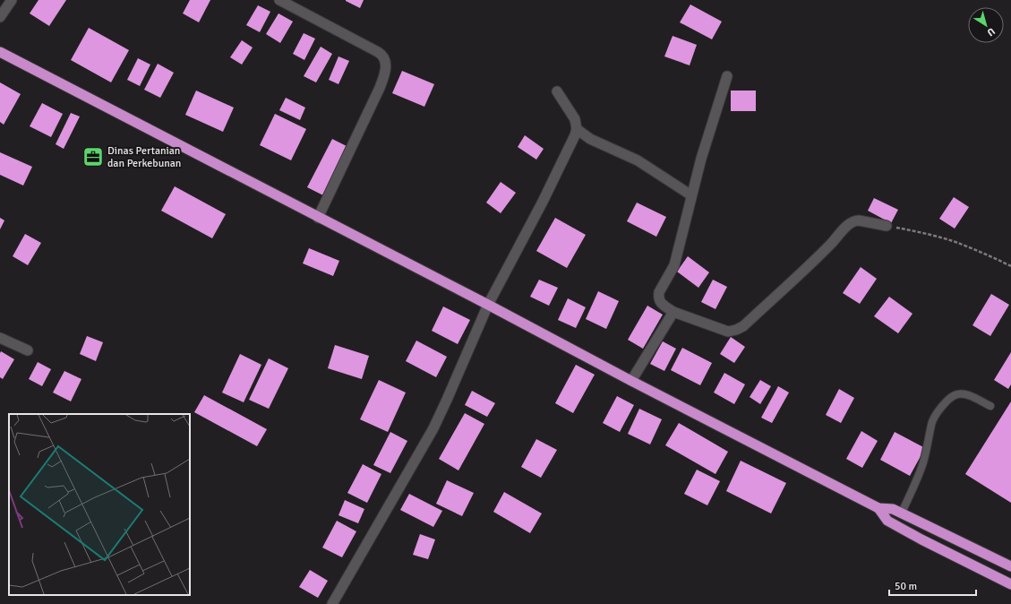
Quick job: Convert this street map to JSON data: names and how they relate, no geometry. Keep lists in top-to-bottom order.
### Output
{
  "places": {
    "office": ["Dinas Pertanian dan Perkebunan"]
  },
  "scale_bar": "50 m",
  "north": "bottom right"
}
